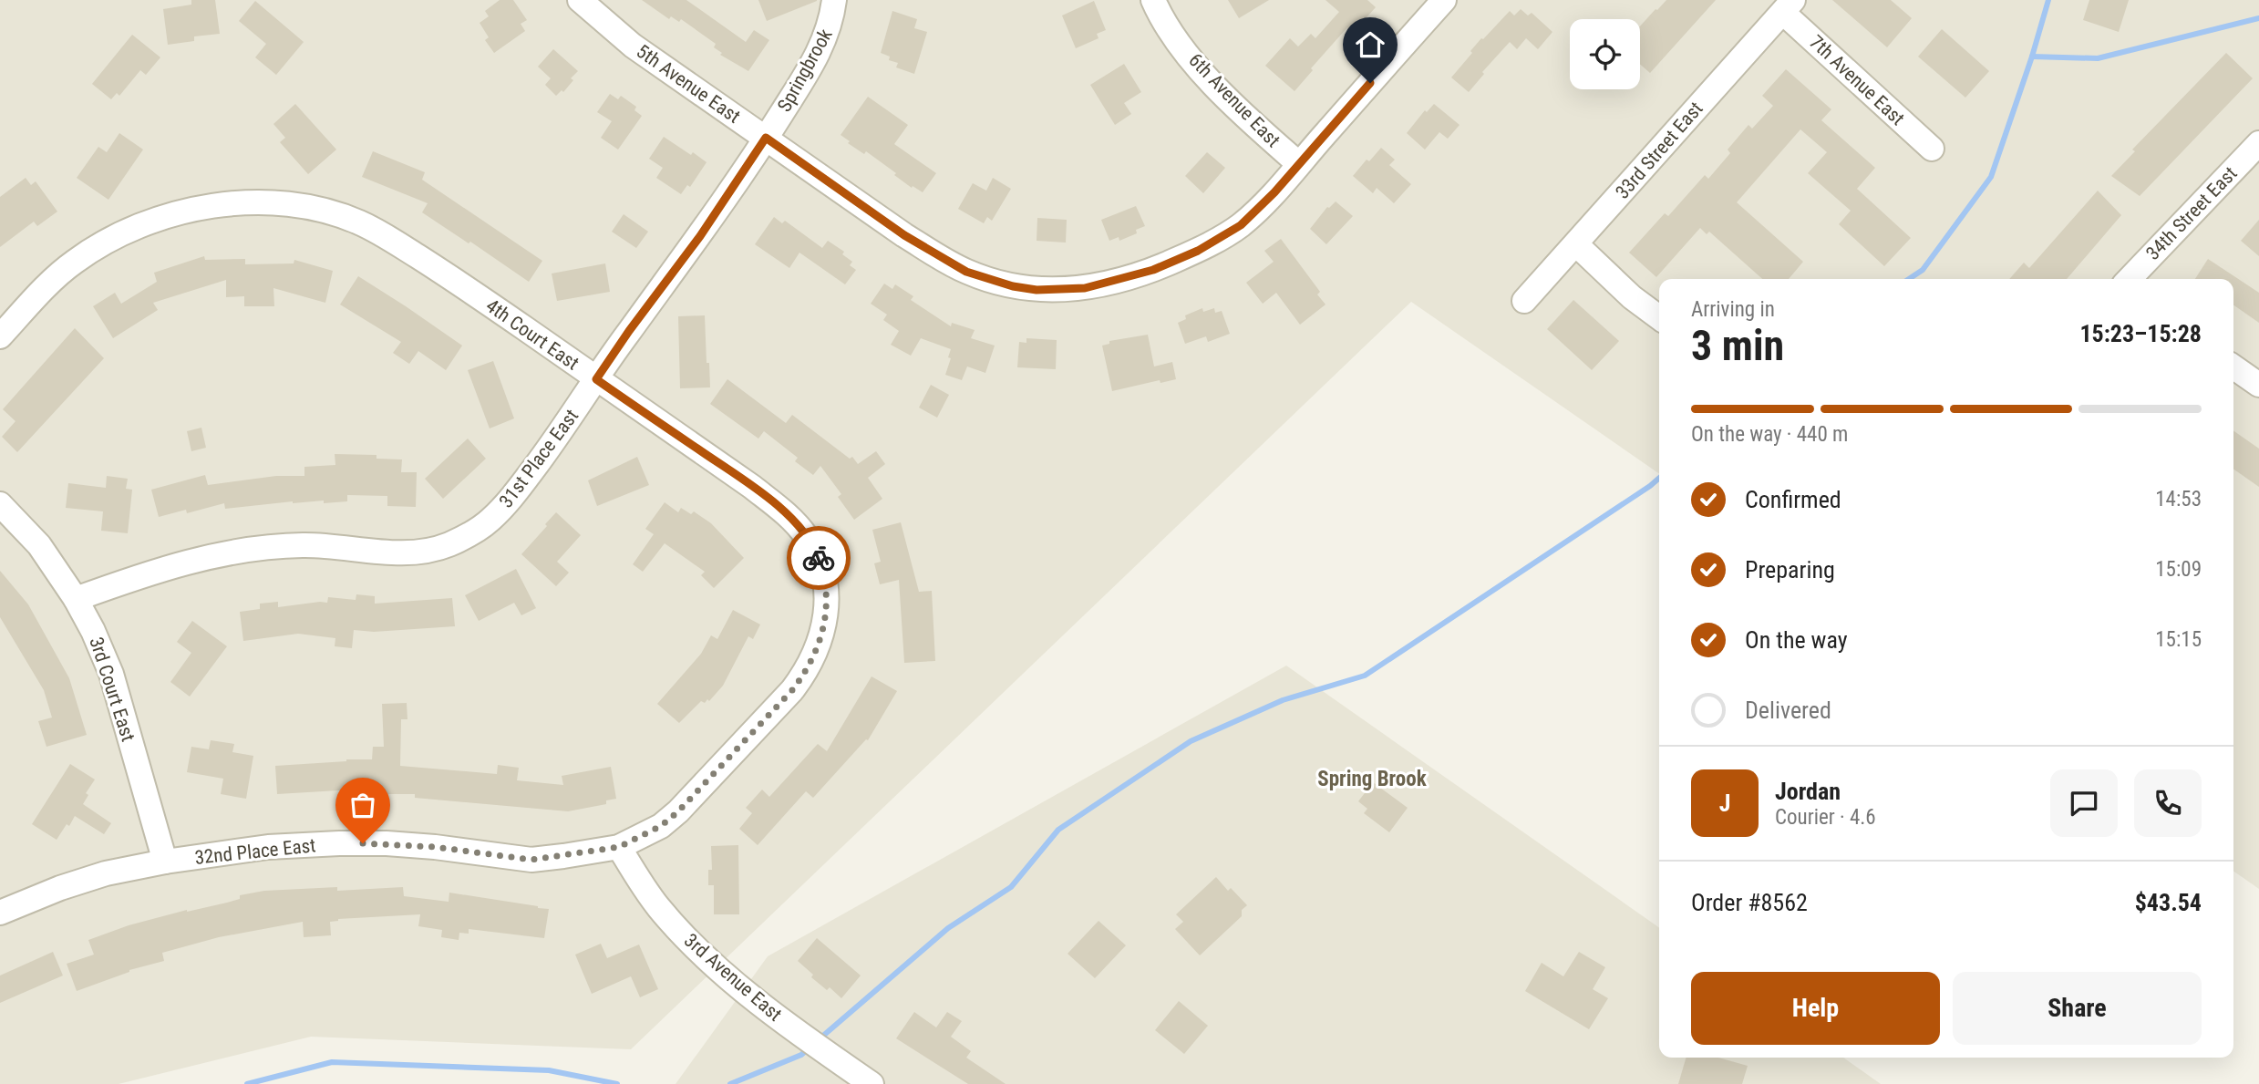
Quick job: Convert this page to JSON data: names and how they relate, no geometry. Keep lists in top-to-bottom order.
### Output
{
  "streets": {
    "street": [
      "Springbrook",
      "7th Avenue East",
      "5th Avenue East",
      "6th Avenue East",
      "33rd Street East",
      "34th Street East",
      "4th Court East",
      "31st Place East",
      "3rd Court East",
      "32nd Place East",
      "3rd Avenue East"
    ]
  },
  "crossings": [
    ["Springbrook", "5th Avenue East"],
    ["Springbrook", "31st Place East"],
    ["7th Avenue East", "33rd Street East"],
    ["5th Avenue East", "6th Avenue East"],
    ["5th Avenue East", "31st Place East"],
    ["4th Court East", "31st Place East"],
    ["4th Court East", "32nd Place East"],
    ["31st Place East", "3rd Court East"],
    ["3rd Court East", "32nd Place East"],
    ["32nd Place East", "3rd Avenue East"]
  ],
  "districts": ["Spring Brook"],
  "page": {
    "heading": ["3 min", "Arriving in", "15:23–15:28"],
    "panel": [
      "Jordan",
      "Courier · 4.6",
      "Order #8562",
      "$43.54"
    ],
    "bar": "On the way · 440 m",
    "list": [
      ["Confirmed", "14:53"],
      ["Preparing", "15:09"],
      ["On the way", "15:15"],
      "Delivered"
    ],
    "round": "J",
    "buttons": ["Help", "Share"]
  }
}
